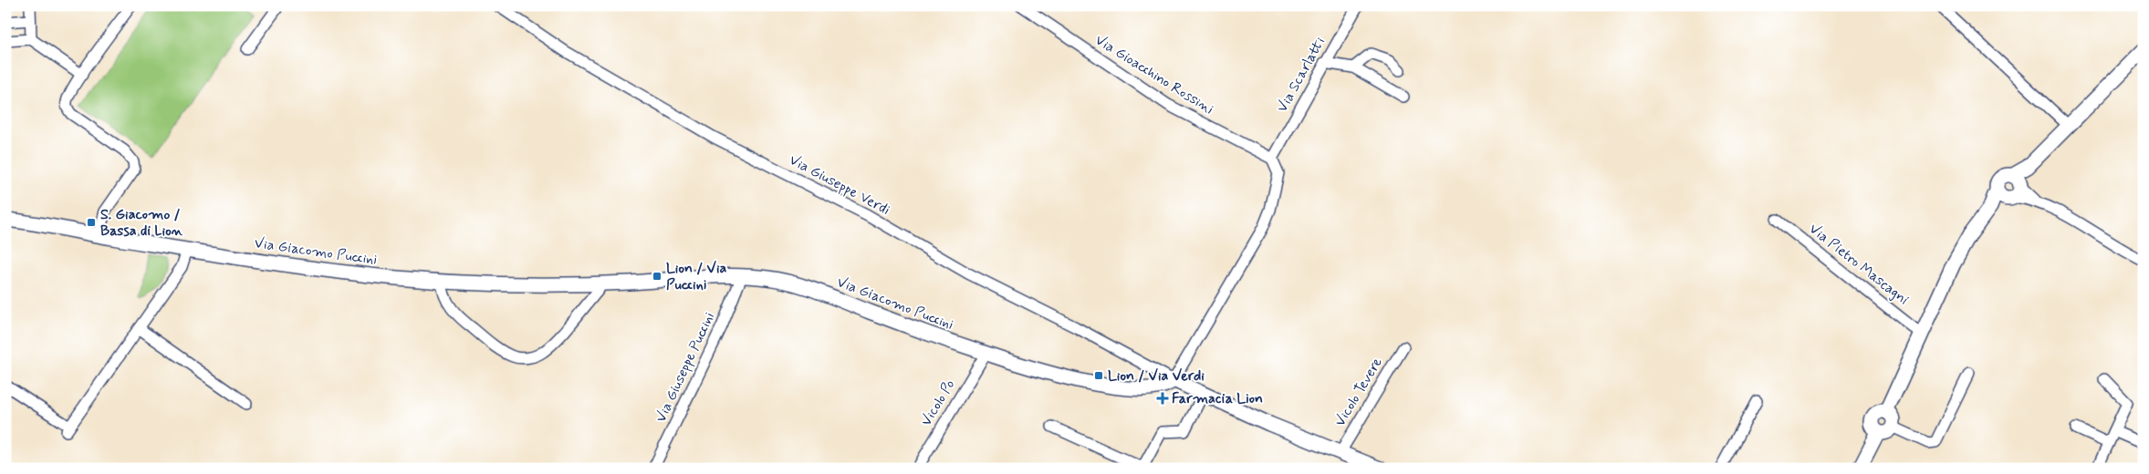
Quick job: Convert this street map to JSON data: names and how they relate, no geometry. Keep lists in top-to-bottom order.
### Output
{
  "streets": {
    "street": [
      "Via Gioacchino Rossini",
      "Via Scarlatti",
      "Via Giuseppe Verdi",
      "Via Giacomo Puccini",
      "Via Pietro Mascagni",
      "Via Giuseppe Puccini",
      "Vicolo Tevere",
      "Vicolo Po"
    ]
  },
  "crossings": [
    ["Via Gioacchino Rossini", "Via Scarlatti"],
    ["Via Giuseppe Verdi", "Via Giacomo Puccini"],
    ["Via Giacomo Puccini", "Via Giuseppe Puccini"],
    ["Via Giacomo Puccini", "Vicolo Po"]
  ],
  "places": {
    "transit": ["S. Giacomo / Bassa di Lion", "Lion / Via Puccini", "Lion / Via Verdi"],
    "health": ["Farmacia Lion"]
  }
}
